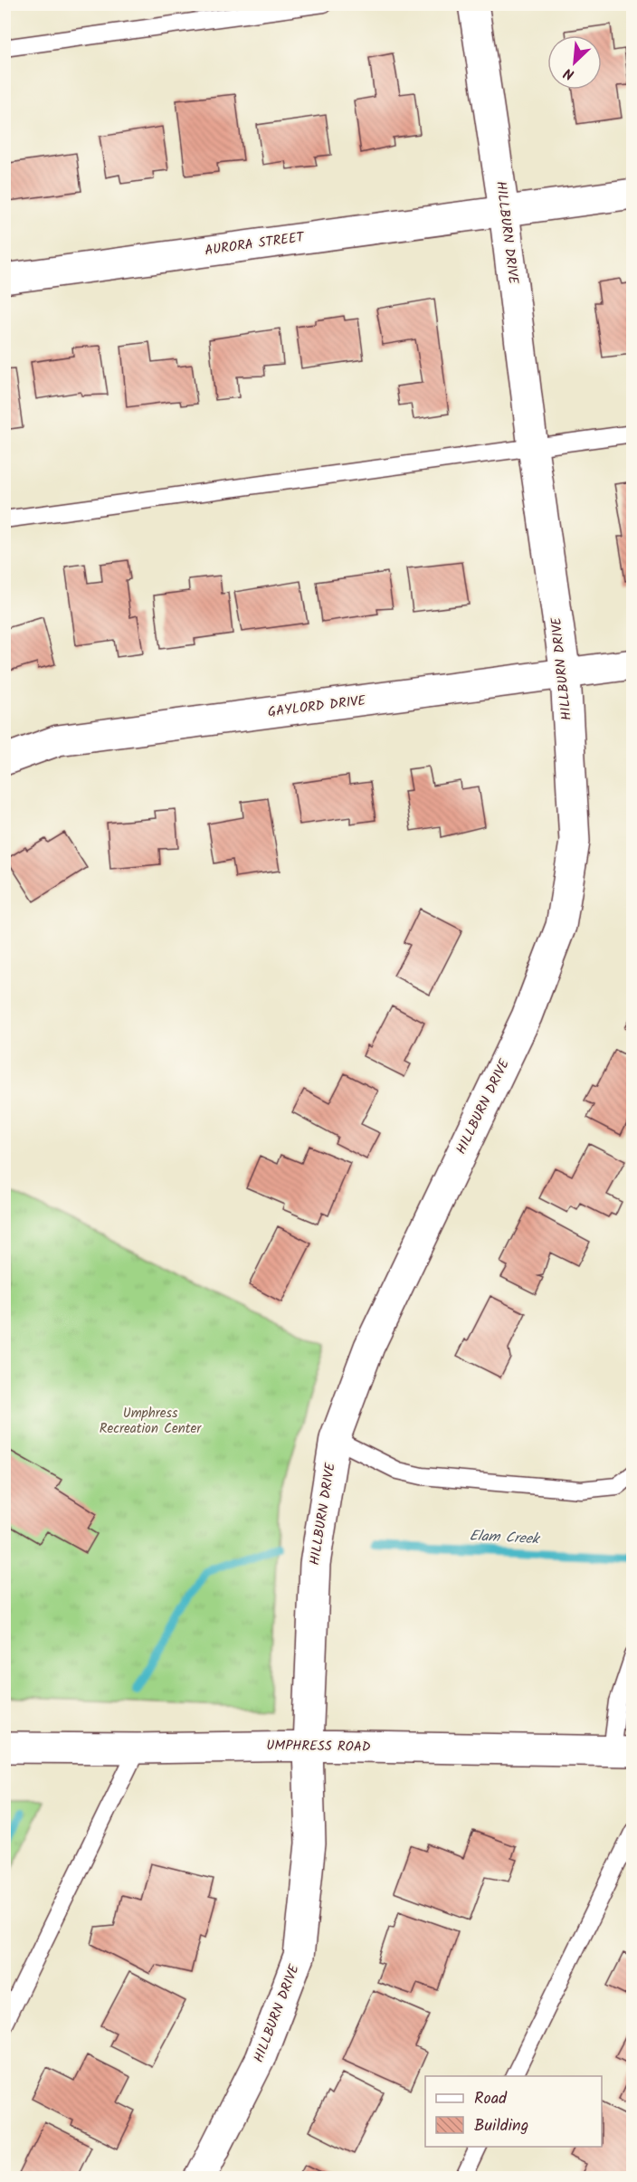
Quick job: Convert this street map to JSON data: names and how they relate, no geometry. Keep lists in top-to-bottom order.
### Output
{
  "streets": {
    "street": [
      "HILLBURN DRIVE",
      "AURORA STREET",
      "GAYLORD DRIVE",
      "UMPHRESS ROAD"
    ]
  },
  "crossings": [
    ["HILLBURN DRIVE", "AURORA STREET"],
    ["HILLBURN DRIVE", "GAYLORD DRIVE"],
    ["HILLBURN DRIVE", "UMPHRESS ROAD"]
  ],
  "water": ["Elam Creek"],
  "parks": ["Umphress Recreation Center"],
  "legend": ["Road", "Building"],
  "north": "bottom left"
}
